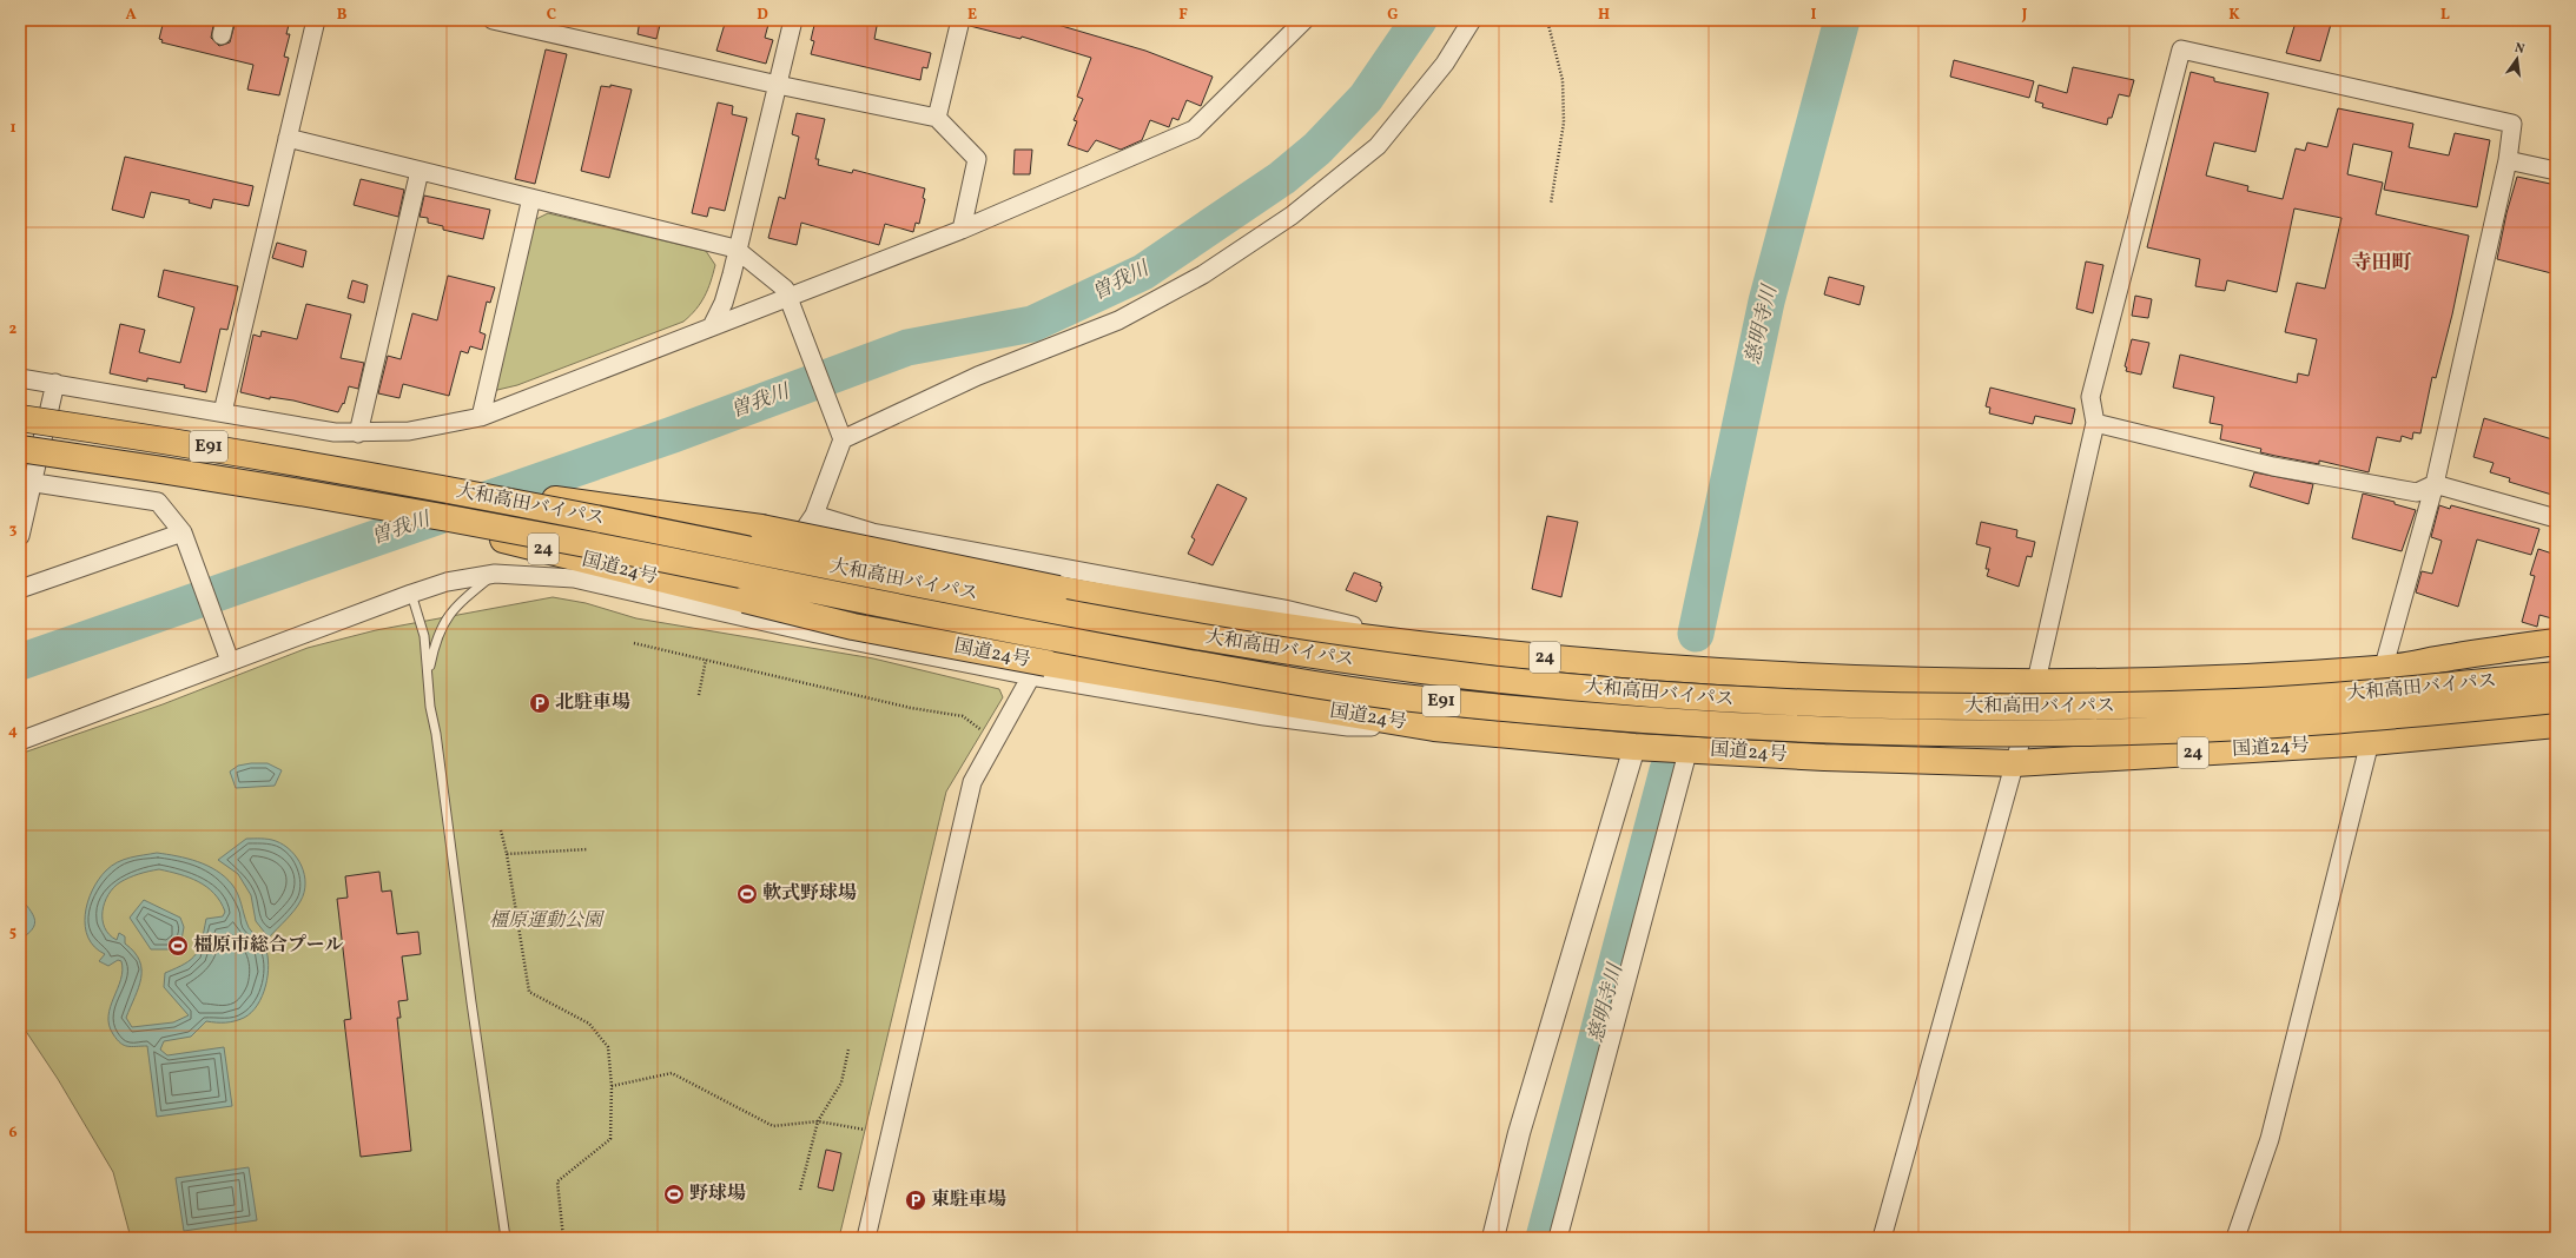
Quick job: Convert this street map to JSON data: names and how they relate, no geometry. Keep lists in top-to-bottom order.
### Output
{
  "streets": {
    "highway": [
      "E91",
      "大和高田バイパス",
      "24",
      "国道24号"
    ]
  },
  "crossings": [
    ["大和高田バイパス", "24"],
    ["大和高田バイパス", "国道24号"]
  ],
  "districts": ["寺田町"],
  "water": ["曽我川", "慈明寺川"],
  "parks": ["橿原運動公園"],
  "places": {
    "parking": ["北駐車場", "東駐車場"],
    "sports": ["軟式野球場", "橿原市総合プール", "野球場"]
  },
  "north": "top",
  "grid": {
    "columns": [
      "A",
      "B",
      "C",
      "D",
      "E",
      "F",
      "G",
      "H",
      "I",
      "J",
      "K",
      "L"
    ],
    "rows": [
      "1",
      "2",
      "3",
      "4",
      "5",
      "6"
    ]
  }
}
